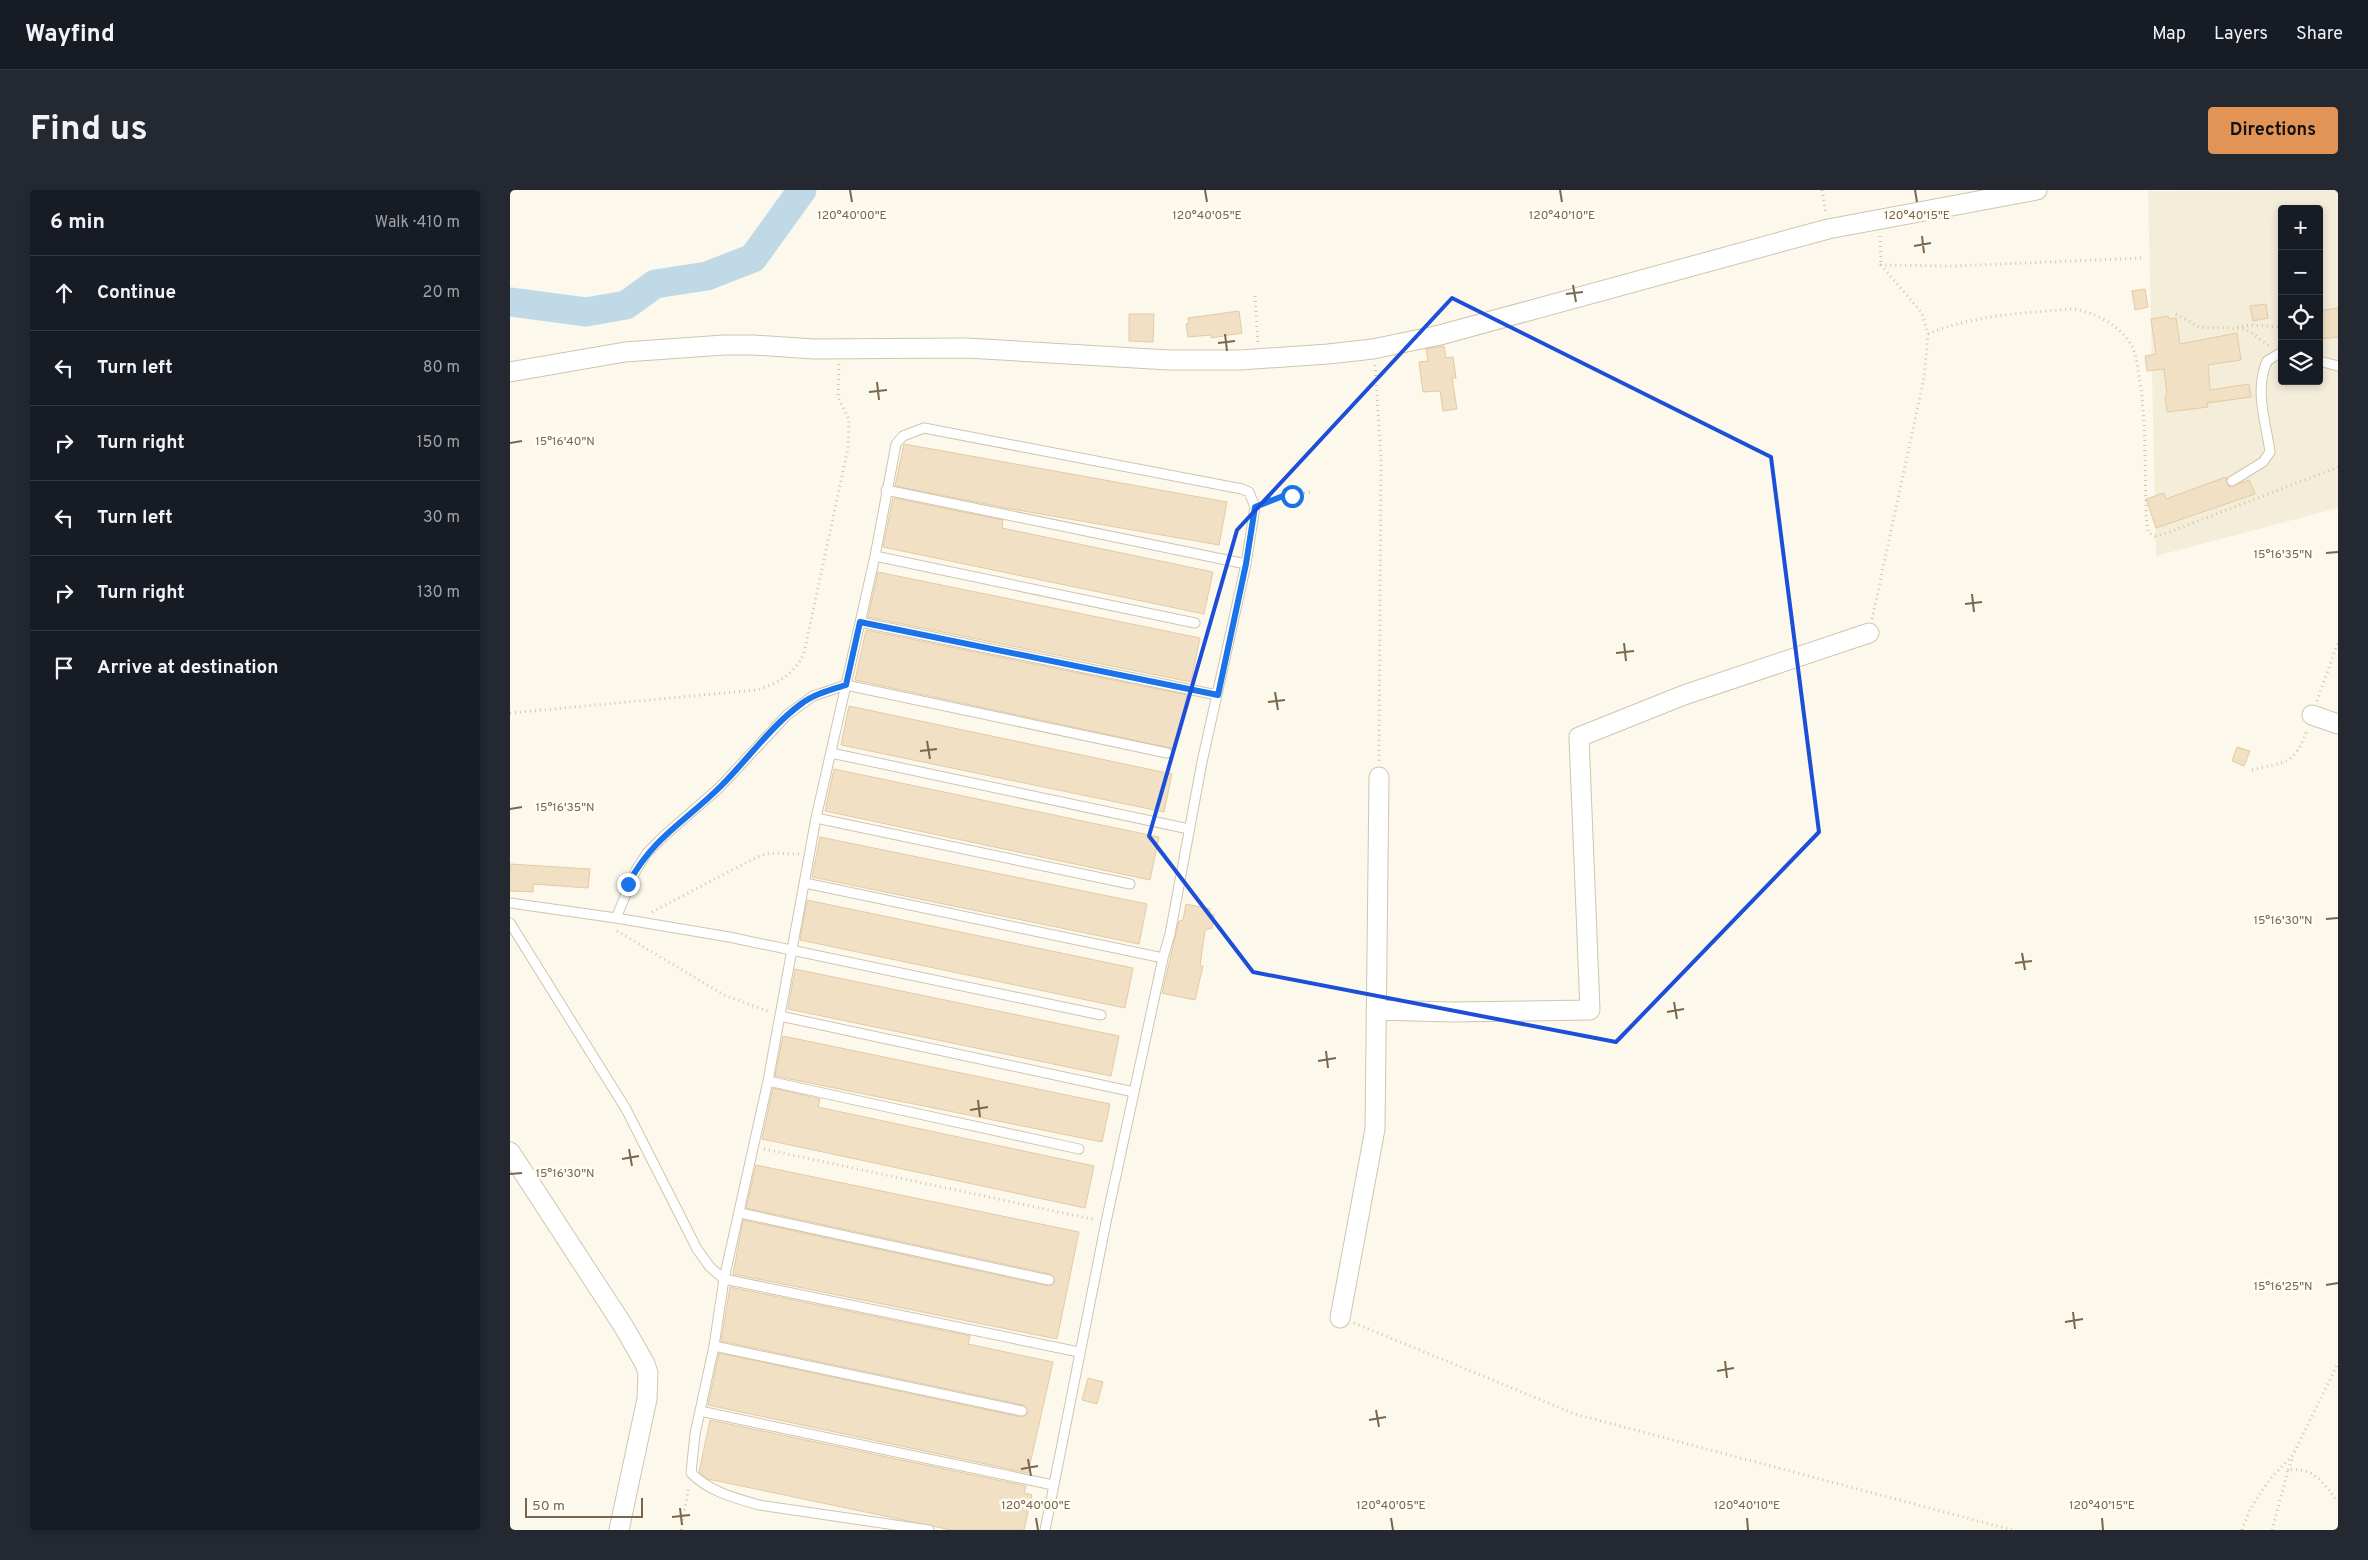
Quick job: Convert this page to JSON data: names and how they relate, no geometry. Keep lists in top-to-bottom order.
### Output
{
  "scale_bar": "50 m",
  "page": {
    "header": "Wayfind",
    "nav": ["Map", "Layers", "Share"],
    "buttons": "Directions",
    "title": "Find us",
    "heading": ["6 min", "Walk · 410 m"],
    "map_buttons": ["+", "−"],
    "list": [
      ["Continue", "20 m"],
      ["Turn left", "80 m"],
      ["Turn right", "150 m"],
      ["Turn left", "30 m"],
      ["Turn right", "130 m"],
      "Arrive at destination"
    ],
    "scale": "50 m"
  },
  "coordinates": [
    "120°40'00\"E",
    "120°40'05\"E",
    "120°40'10\"E",
    "120°40'15\"E",
    "15°16'40\"N",
    "15°16'35\"N",
    "15°16'30\"N",
    "15°16'25\"N"
  ]
}
